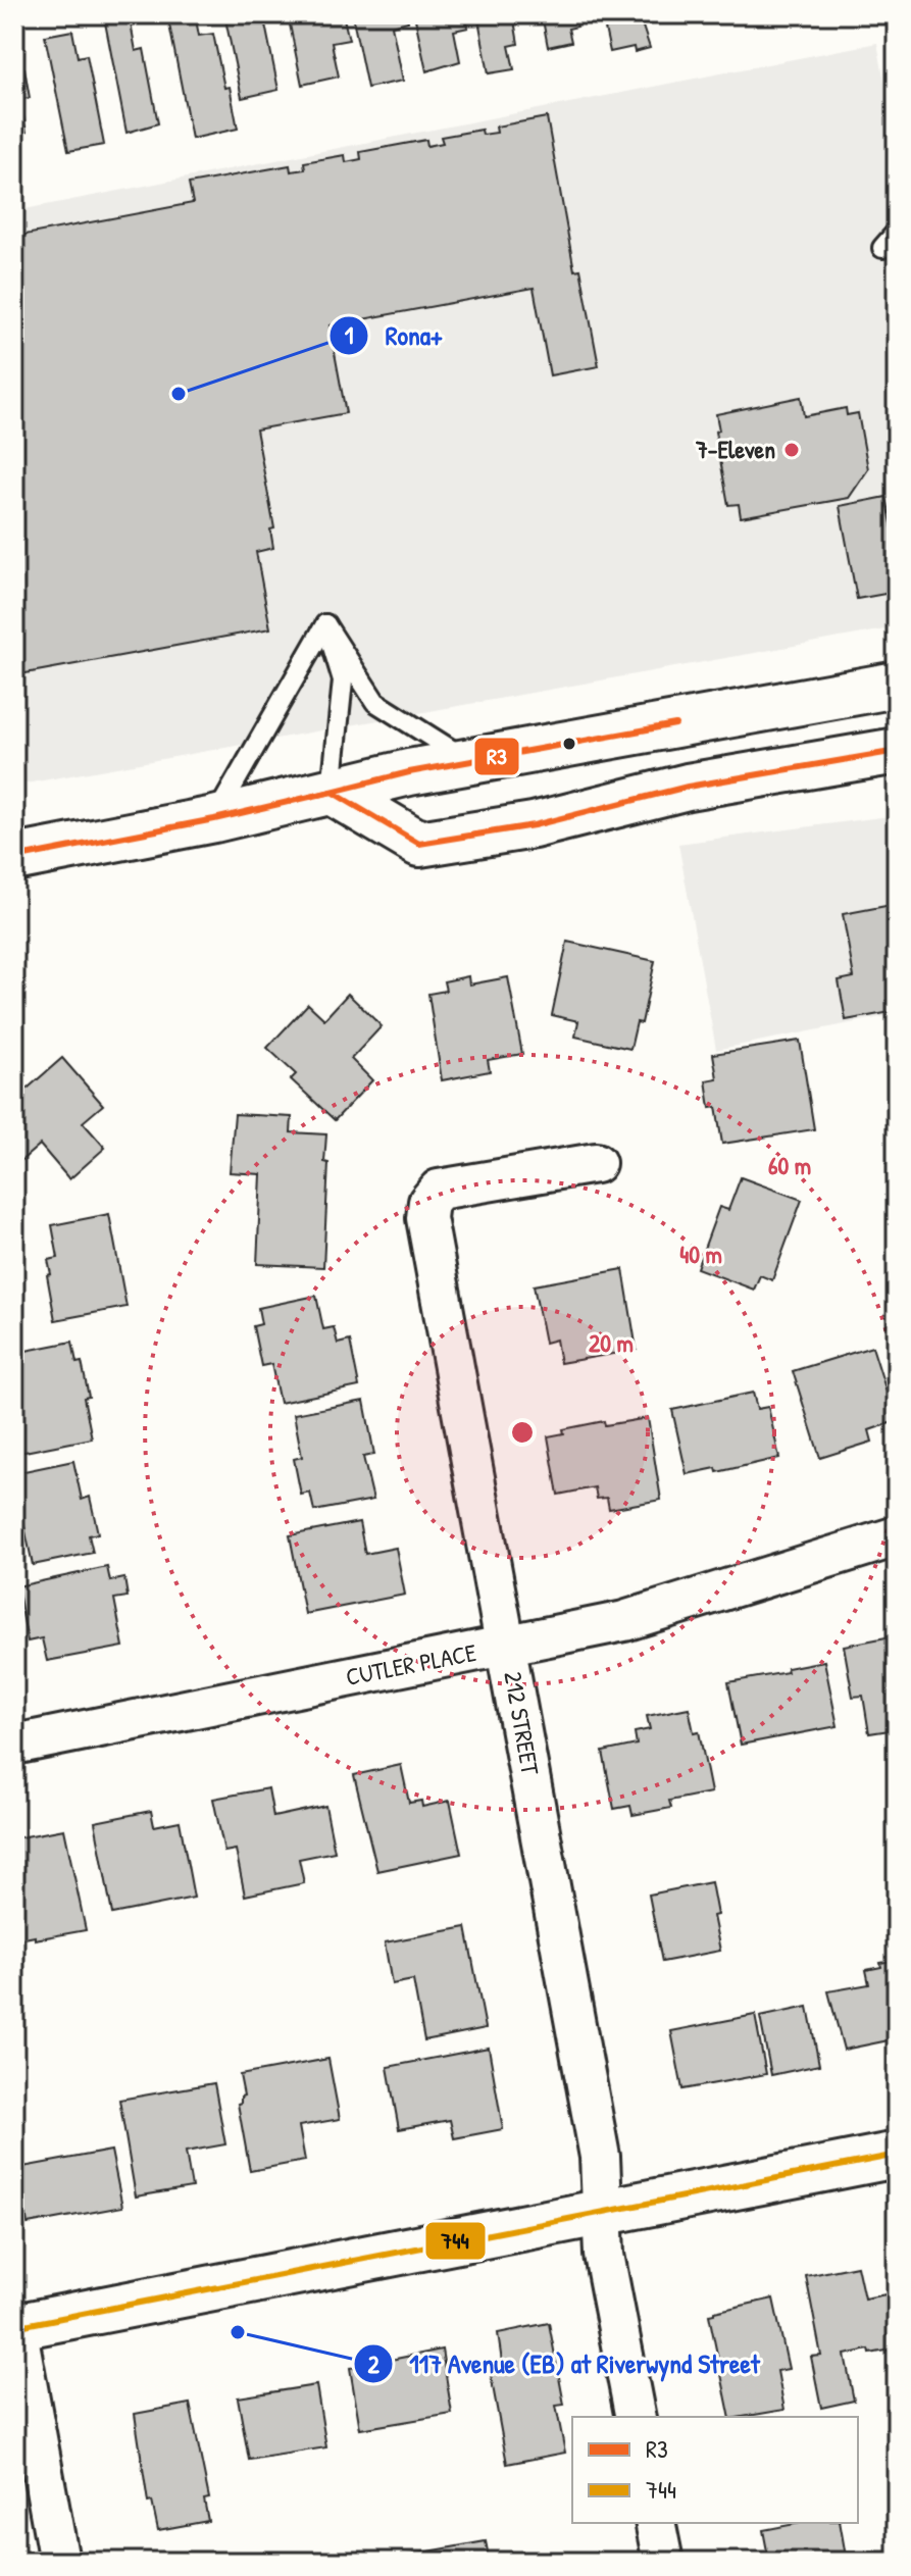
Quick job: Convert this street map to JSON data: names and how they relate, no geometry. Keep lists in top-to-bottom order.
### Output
{
  "streets": {
    "street": ["CUTLER PLACE", "212 STREET"]
  },
  "crossings": [
    ["CUTLER PLACE", "212 STREET"]
  ],
  "places": ["Rona+", "7-Eleven", "117 Avenue (EB) at Riverwynd Street"],
  "lines": ["transit line R3", "transit line 744"],
  "legend": ["R3", "744"],
  "rings": ["60 m", "40 m", "20 m"]
}
